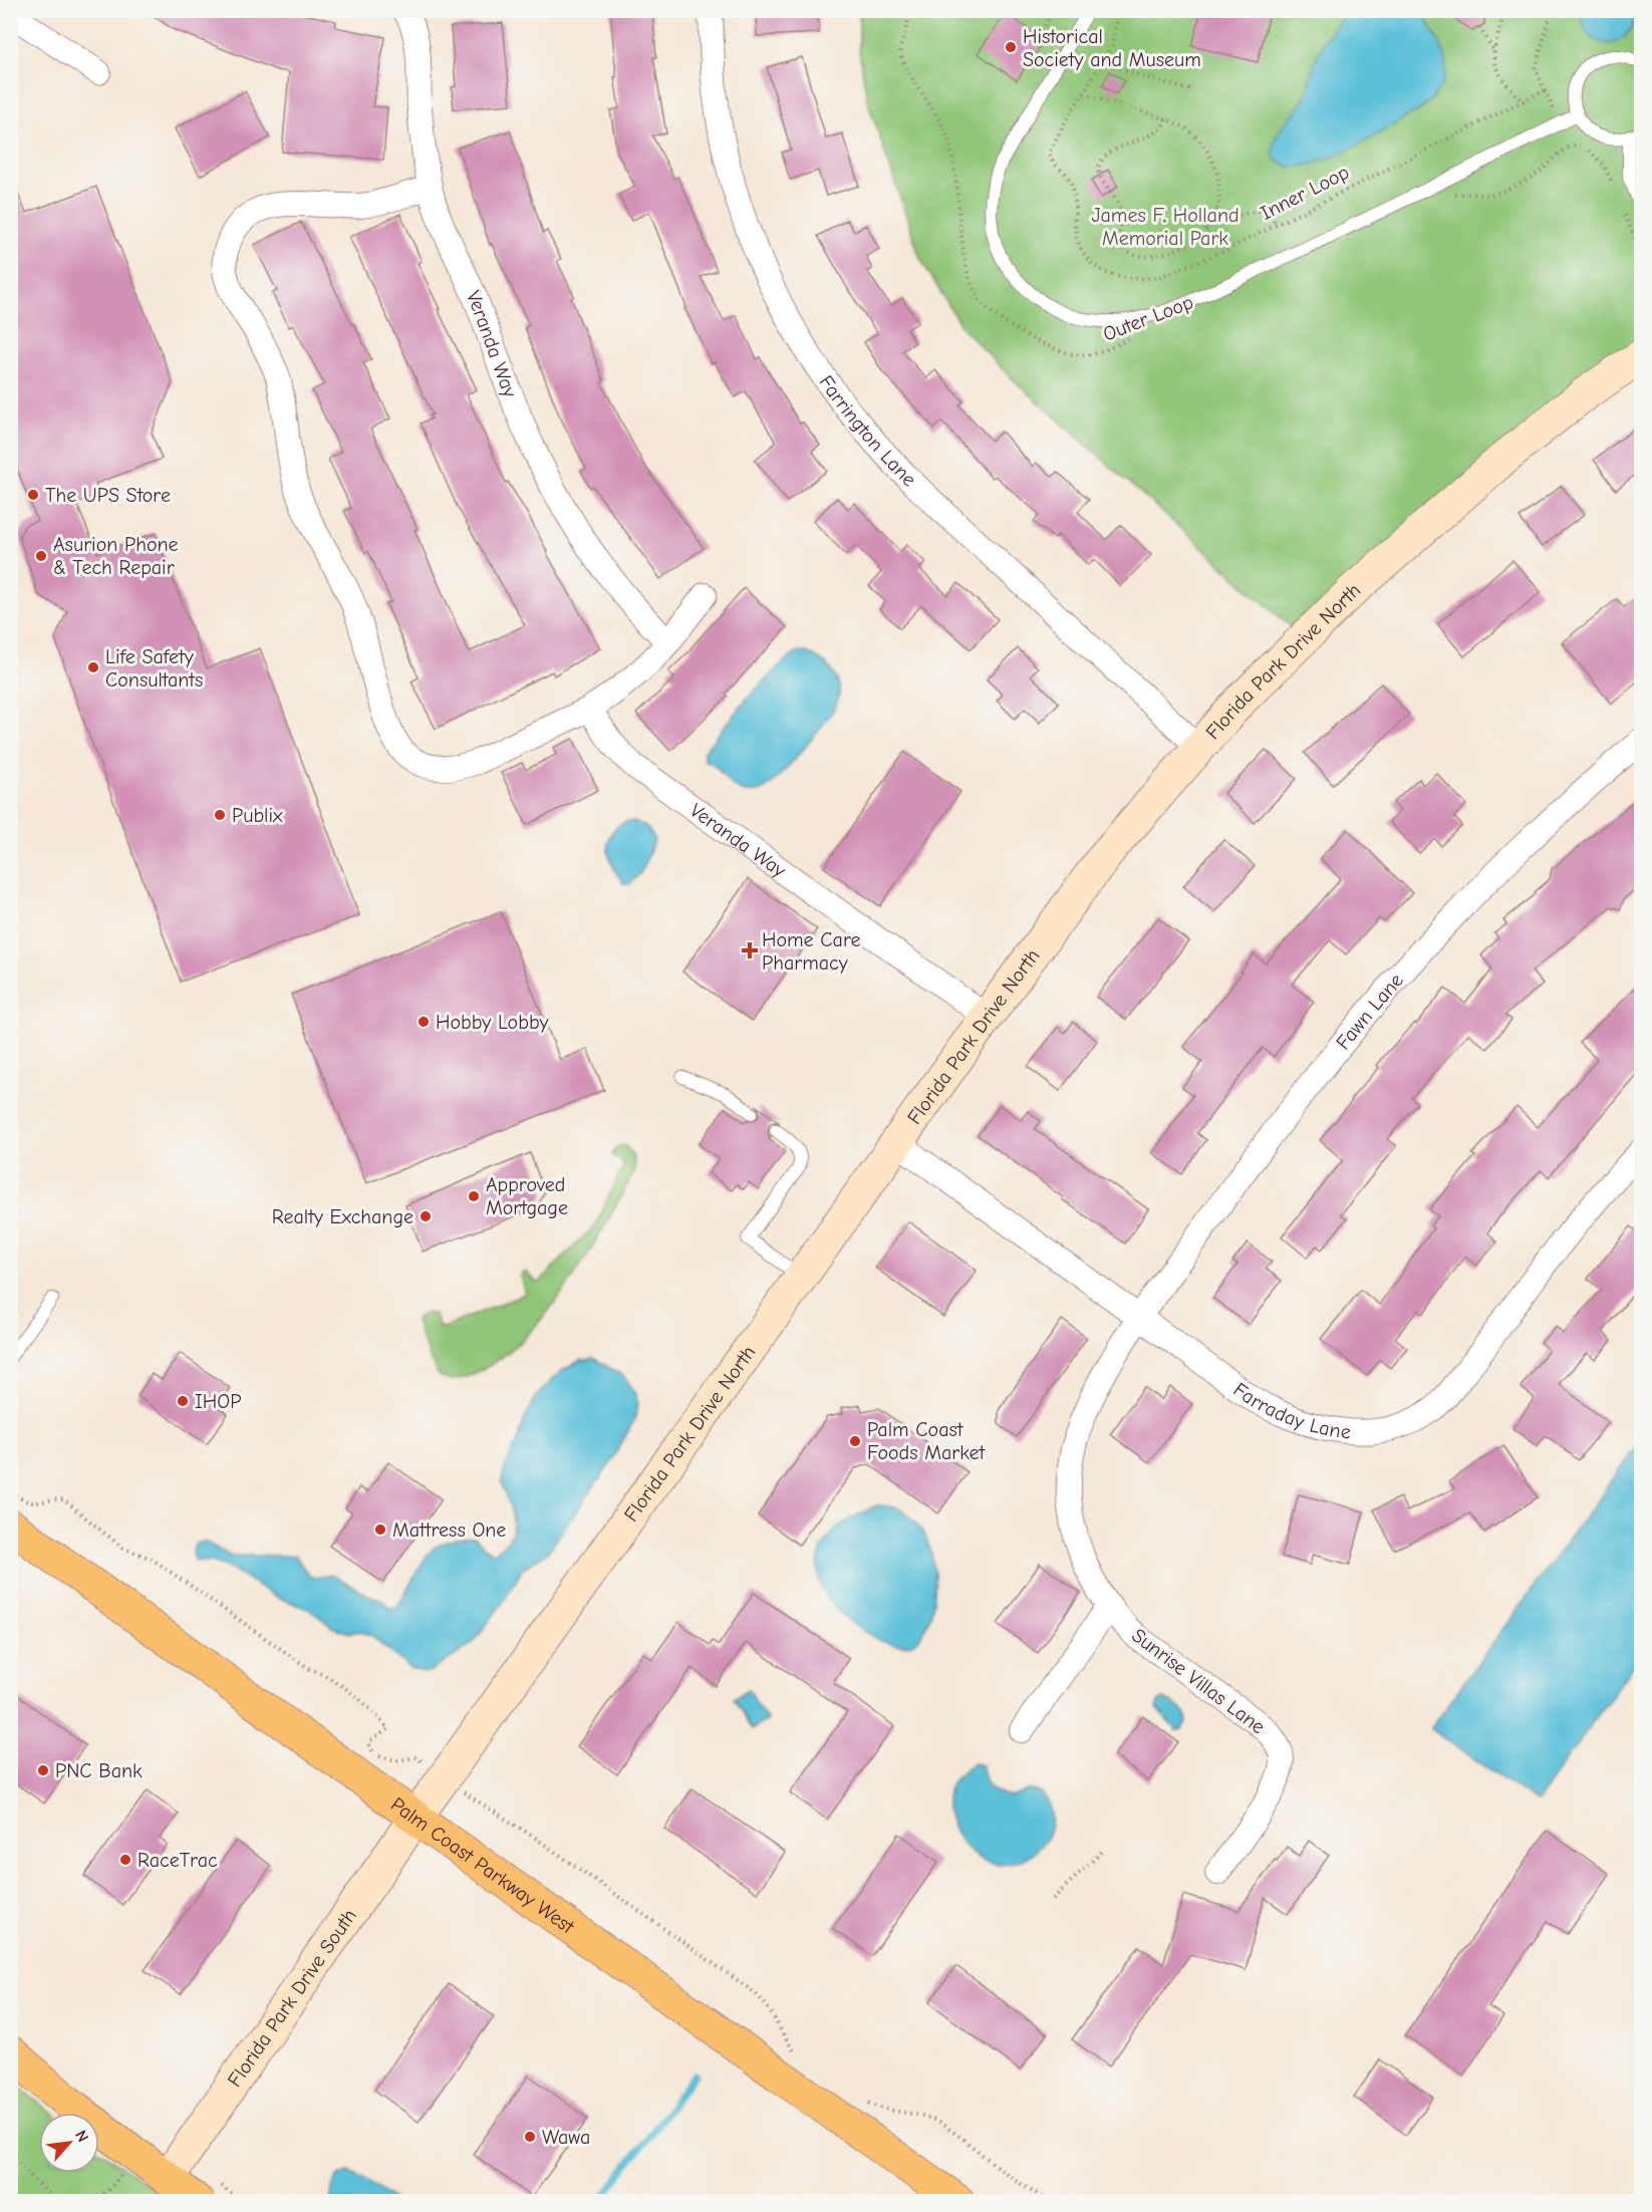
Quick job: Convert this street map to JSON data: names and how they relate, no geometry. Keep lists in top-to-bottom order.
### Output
{
  "streets": {
    "main road": ["Palm Coast Parkway West"],
    "street": [
      "Veranda Way",
      "Farrington Lane",
      "Florida Park Drive North",
      "Fawn Lane",
      "Farraday Lane",
      "Sunrise Villas Lane",
      "Florida Park Drive South"
    ],
    "path": ["Inner Loop", "Outer Loop"]
  },
  "crossings": [
    ["Veranda Way", "Florida Park Drive North"],
    ["Farrington Lane", "Florida Park Drive North"],
    ["Florida Park Drive North", "Farraday Lane"],
    ["Florida Park Drive North", "Palm Coast Parkway West"],
    ["Florida Park Drive North", "Florida Park Drive South"],
    ["Fawn Lane", "Farraday Lane"],
    ["Fawn Lane", "Sunrise Villas Lane"],
    ["Farraday Lane", "Sunrise Villas Lane"],
    ["Palm Coast Parkway West", "Florida Park Drive South"]
  ],
  "parks": ["James F. Holland Memorial Park"],
  "places": {
    "other": [
      "Historical Society and Museum",
      "The UPS Store",
      "Asurion Phone & Tech Repair",
      "Life Safety Consultants",
      "Publix",
      "Hobby Lobby",
      "Approved Mortgage",
      "Realty Exchange",
      "IHOP",
      "Palm Coast Foods Market",
      "Mattress One",
      "PNC Bank",
      "RaceTrac",
      "Wawa"
    ],
    "health": ["Home Care Pharmacy"]
  },
  "north": "top right"
}
